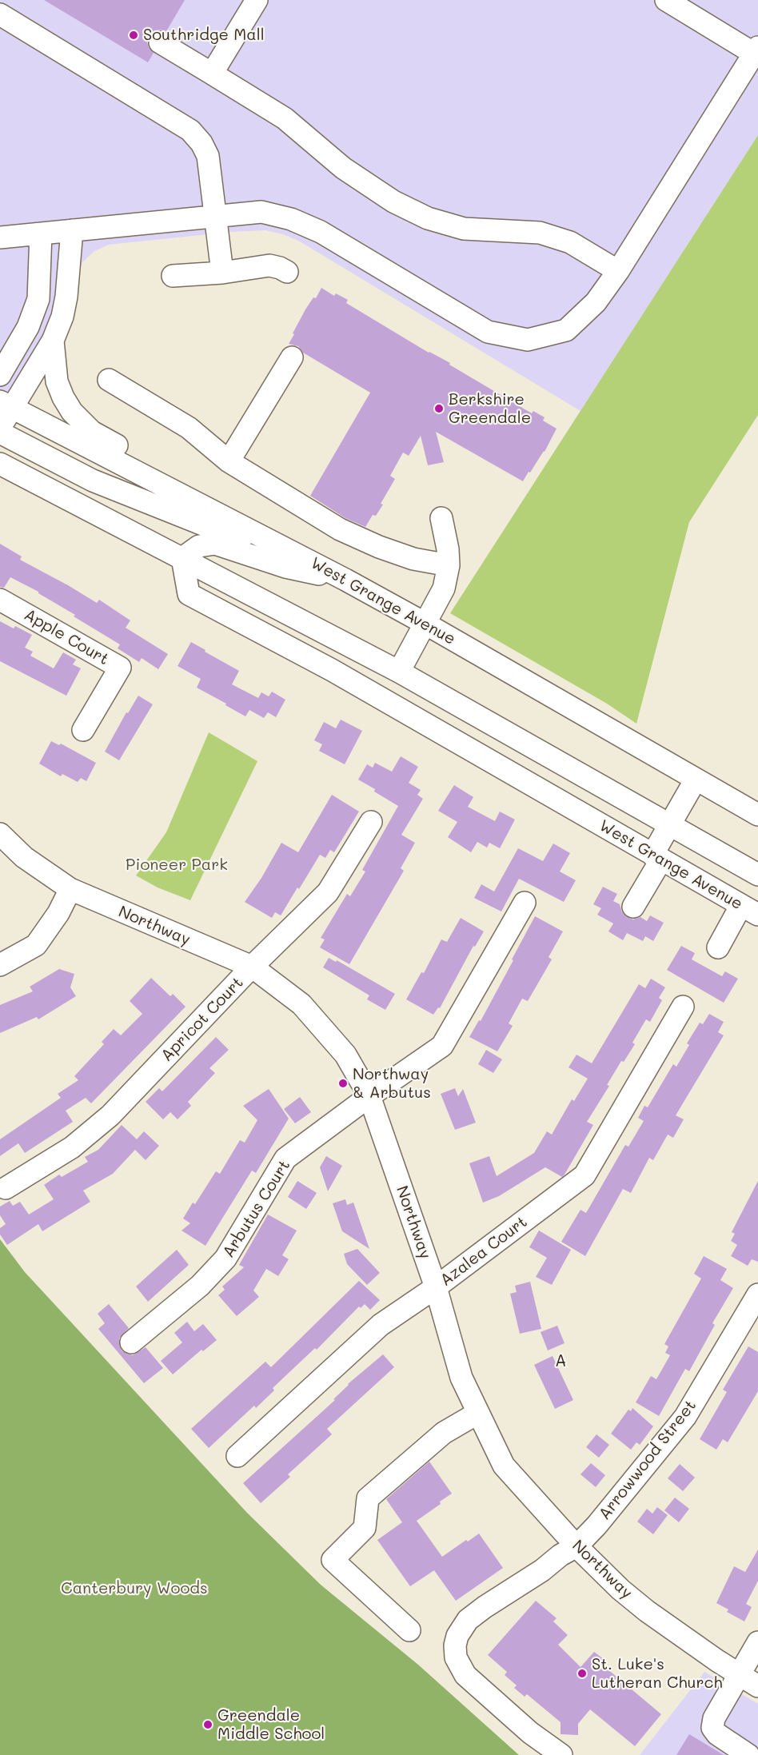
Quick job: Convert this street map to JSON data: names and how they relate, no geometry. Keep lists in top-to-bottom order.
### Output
{
  "streets": {
    "street": [
      "West Grange Avenue",
      "Apple Court",
      "Northway",
      "Apricot Court",
      "Arbutus Court",
      "Azalea Court",
      "Arrowwood Street"
    ]
  },
  "crossings": [
    ["Northway", "Apricot Court"],
    ["Northway", "Arbutus Court"],
    ["Northway", "Azalea Court"],
    ["Northway", "Arrowwood Street"]
  ],
  "districts": ["A"],
  "parks": ["Pioneer Park", "Canterbury Woods"],
  "places": [
    "Southridge Mall",
    "Berkshire Greendale",
    "Northway & Arbutus",
    "St. Luke's Lutheran Church",
    "Greendale Middle School"
  ]
}
